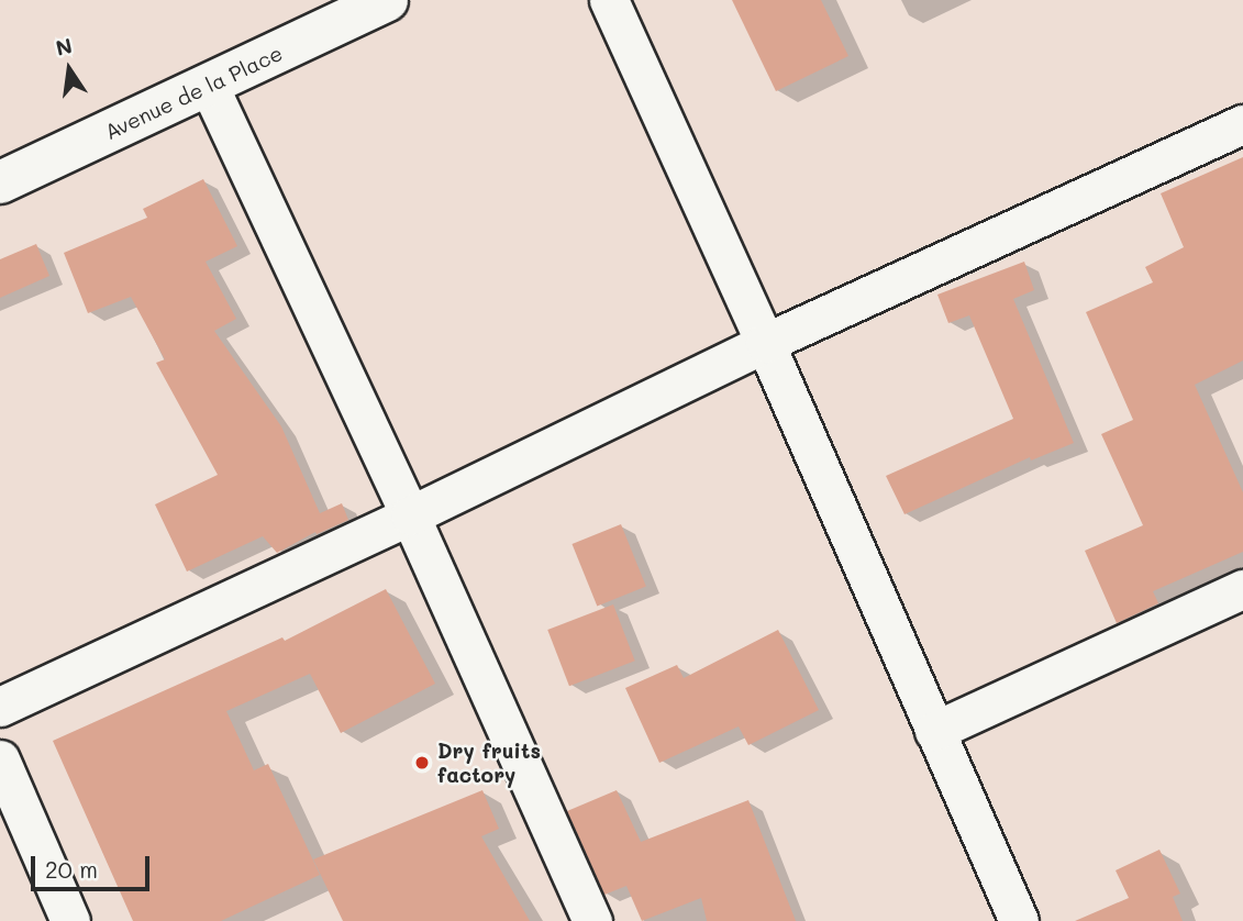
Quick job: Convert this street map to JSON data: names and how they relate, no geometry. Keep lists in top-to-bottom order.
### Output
{
  "streets": {
    "street": ["Avenue de la Place"]
  },
  "places": ["Dry fruits factory"],
  "scale_bar": "20 m",
  "north": "top"
}
